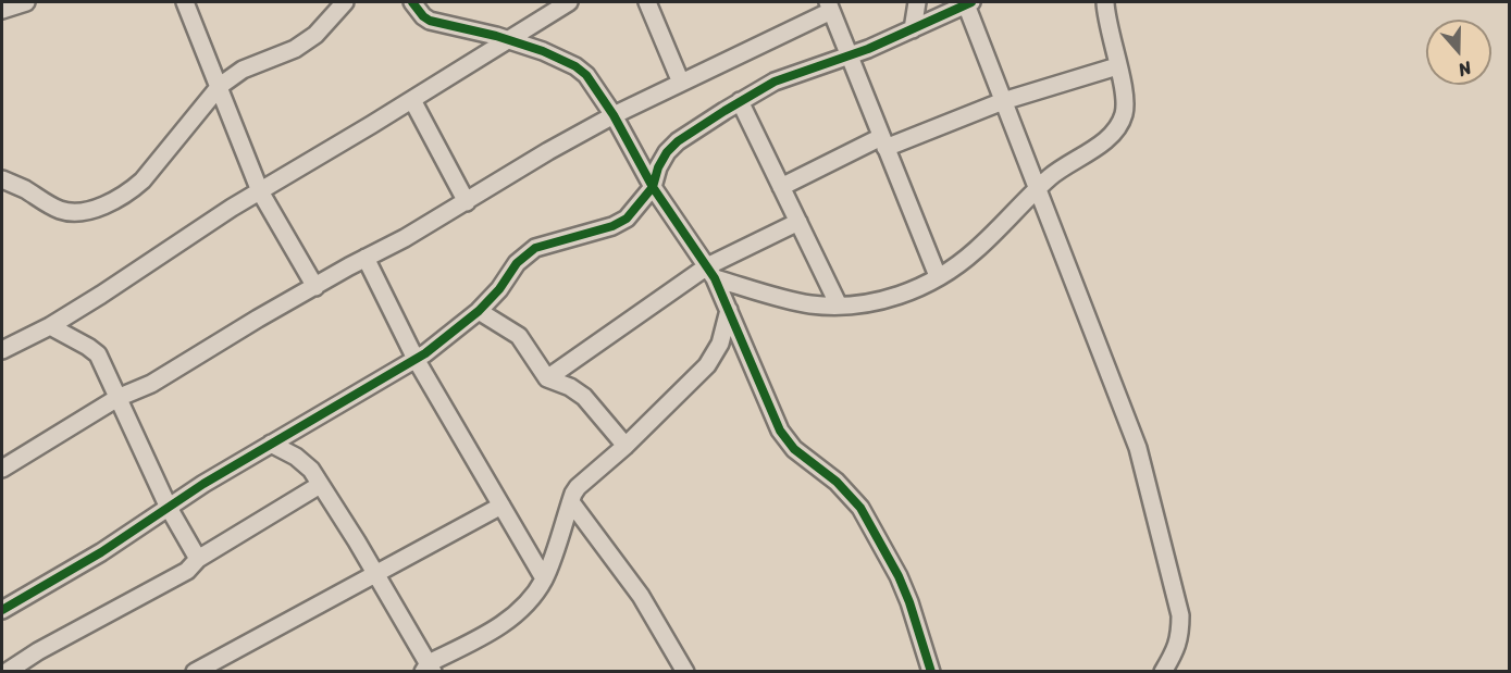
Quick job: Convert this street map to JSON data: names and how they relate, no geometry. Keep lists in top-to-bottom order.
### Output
{
  "north": "bottom"
}
